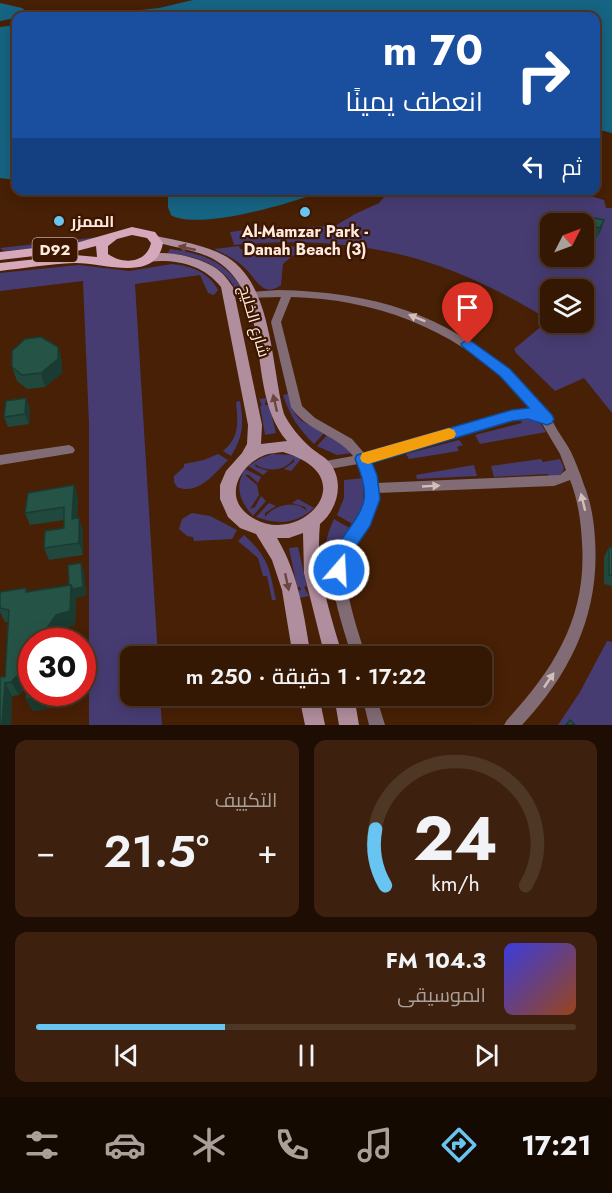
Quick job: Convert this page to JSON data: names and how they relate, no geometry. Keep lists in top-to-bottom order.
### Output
{
  "streets": {
    "main road": ["D92", "شارع الخليج"]
  },
  "crossings": [
    ["D92", "شارع الخليج"]
  ],
  "one_way": ["شارع الخليج"],
  "places": ["Al-Mamzar Park - Danah Beach (3)", "الممزر"],
  "north": "top right",
  "page": {
    "turn": ["70 m", "انعطف يمينًا"],
    "then": "ثم",
    "limit": "30",
    "trip": "17:22 · 1 دقيقة · 250 m",
    "tile": "التكييف",
    "heat": ["−", "21.5°", "+"],
    "song": ["104.3 FM", "الموسيقى"],
    "tabs": "17:21",
    "gauge": ["24", "km/h"]
  }
}
